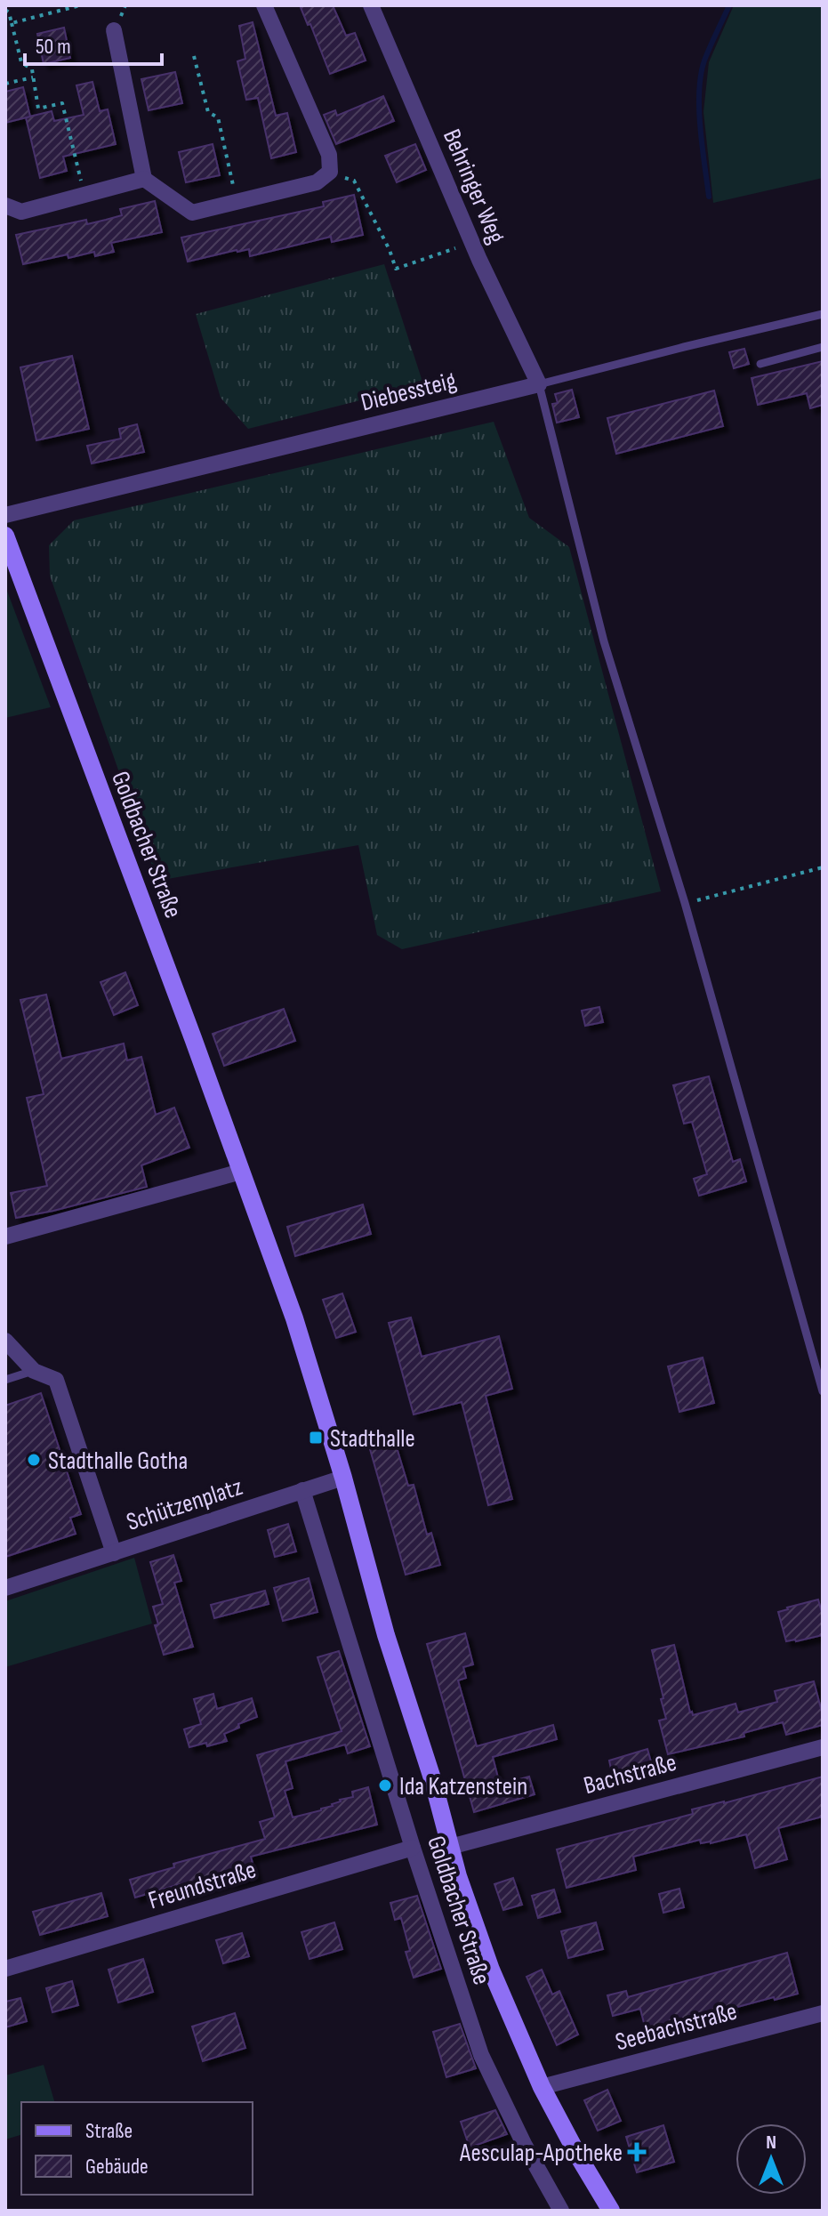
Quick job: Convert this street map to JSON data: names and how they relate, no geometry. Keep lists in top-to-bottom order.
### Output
{
  "streets": {
    "main road": ["Goldbacher Straße"],
    "street": [
      "Behringer Weg",
      "Diebessteig",
      "Schützenplatz",
      "Bachstraße",
      "Freundstraße",
      "Seebachstraße"
    ]
  },
  "crossings": [
    ["Behringer Weg", "Diebessteig"],
    ["Goldbacher Straße", "Schützenplatz"],
    ["Goldbacher Straße", "Bachstraße"],
    ["Goldbacher Straße", "Freundstraße"],
    ["Goldbacher Straße", "Seebachstraße"]
  ],
  "places": {
    "transit": ["Stadthalle"],
    "other": ["Stadthalle Gotha", "Ida Katzenstein"],
    "health": ["Aesculap-Apotheke"]
  },
  "legend": ["Straße", "Gebäude"],
  "scale_bar": "50 m",
  "north": "top"
}
